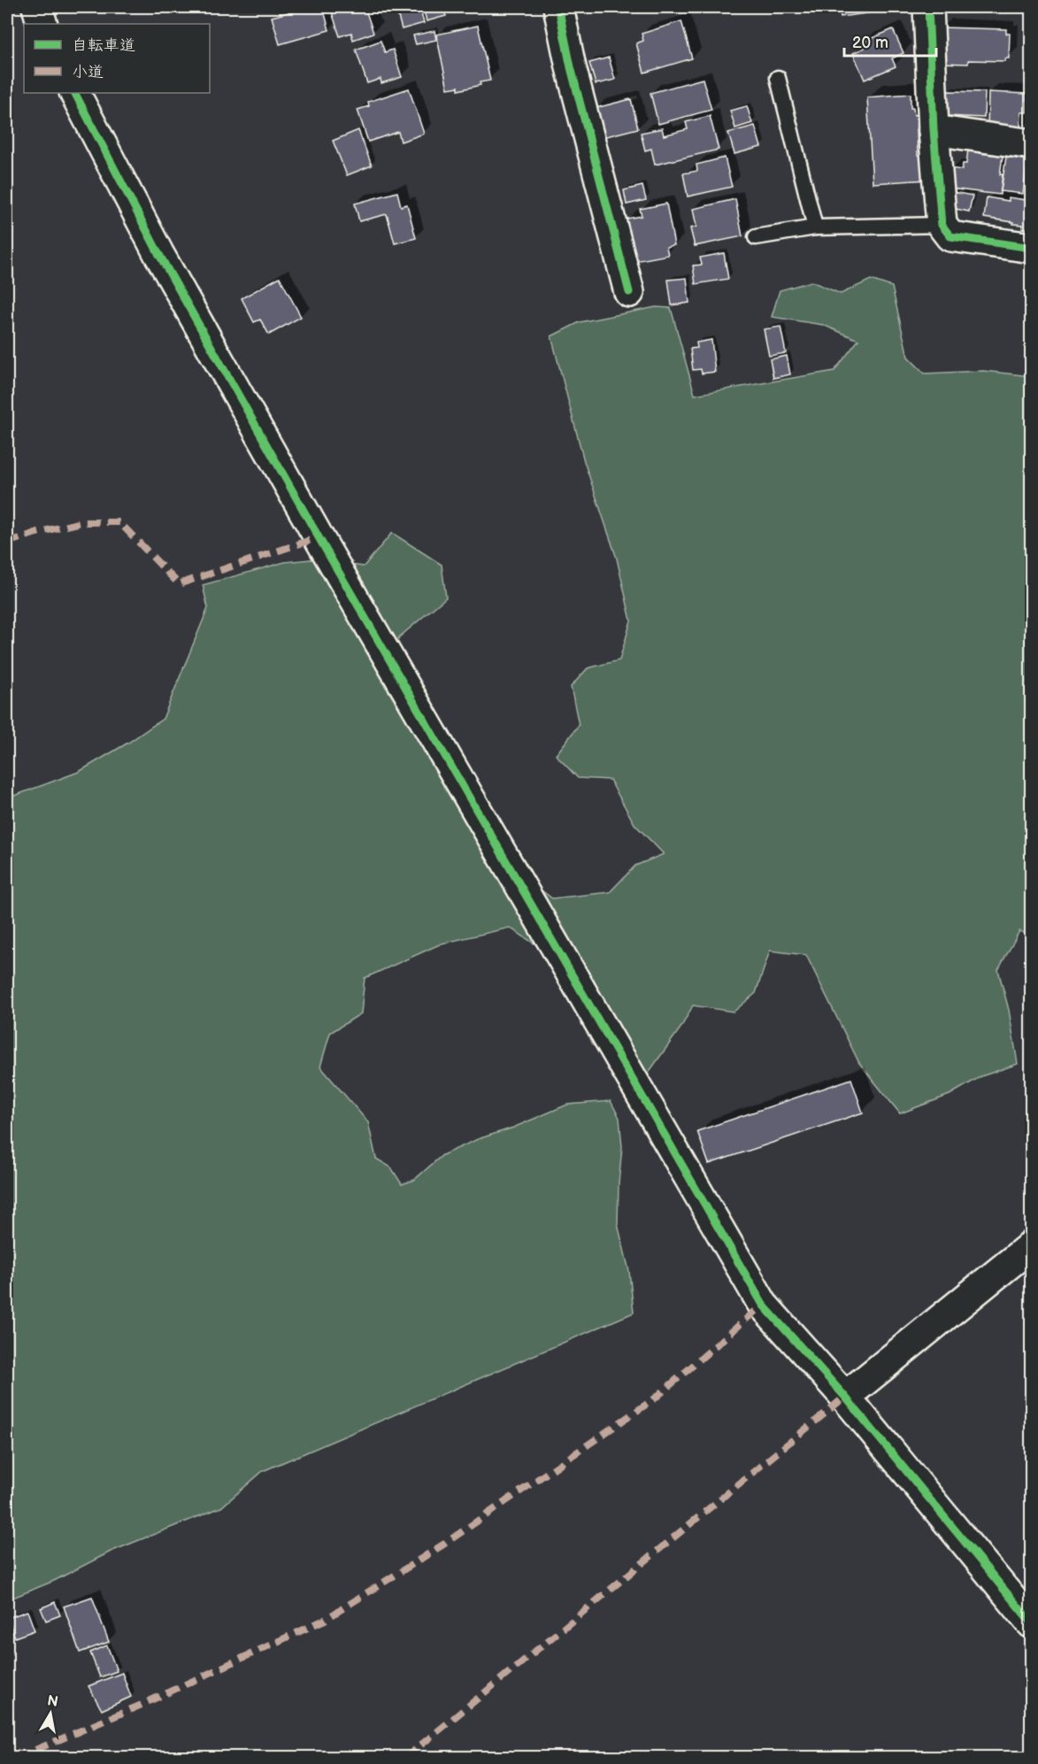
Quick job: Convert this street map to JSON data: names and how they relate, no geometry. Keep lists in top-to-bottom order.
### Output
{
  "legend": ["自転車道", "小道"],
  "scale_bar": "20 m",
  "north": "top"
}
